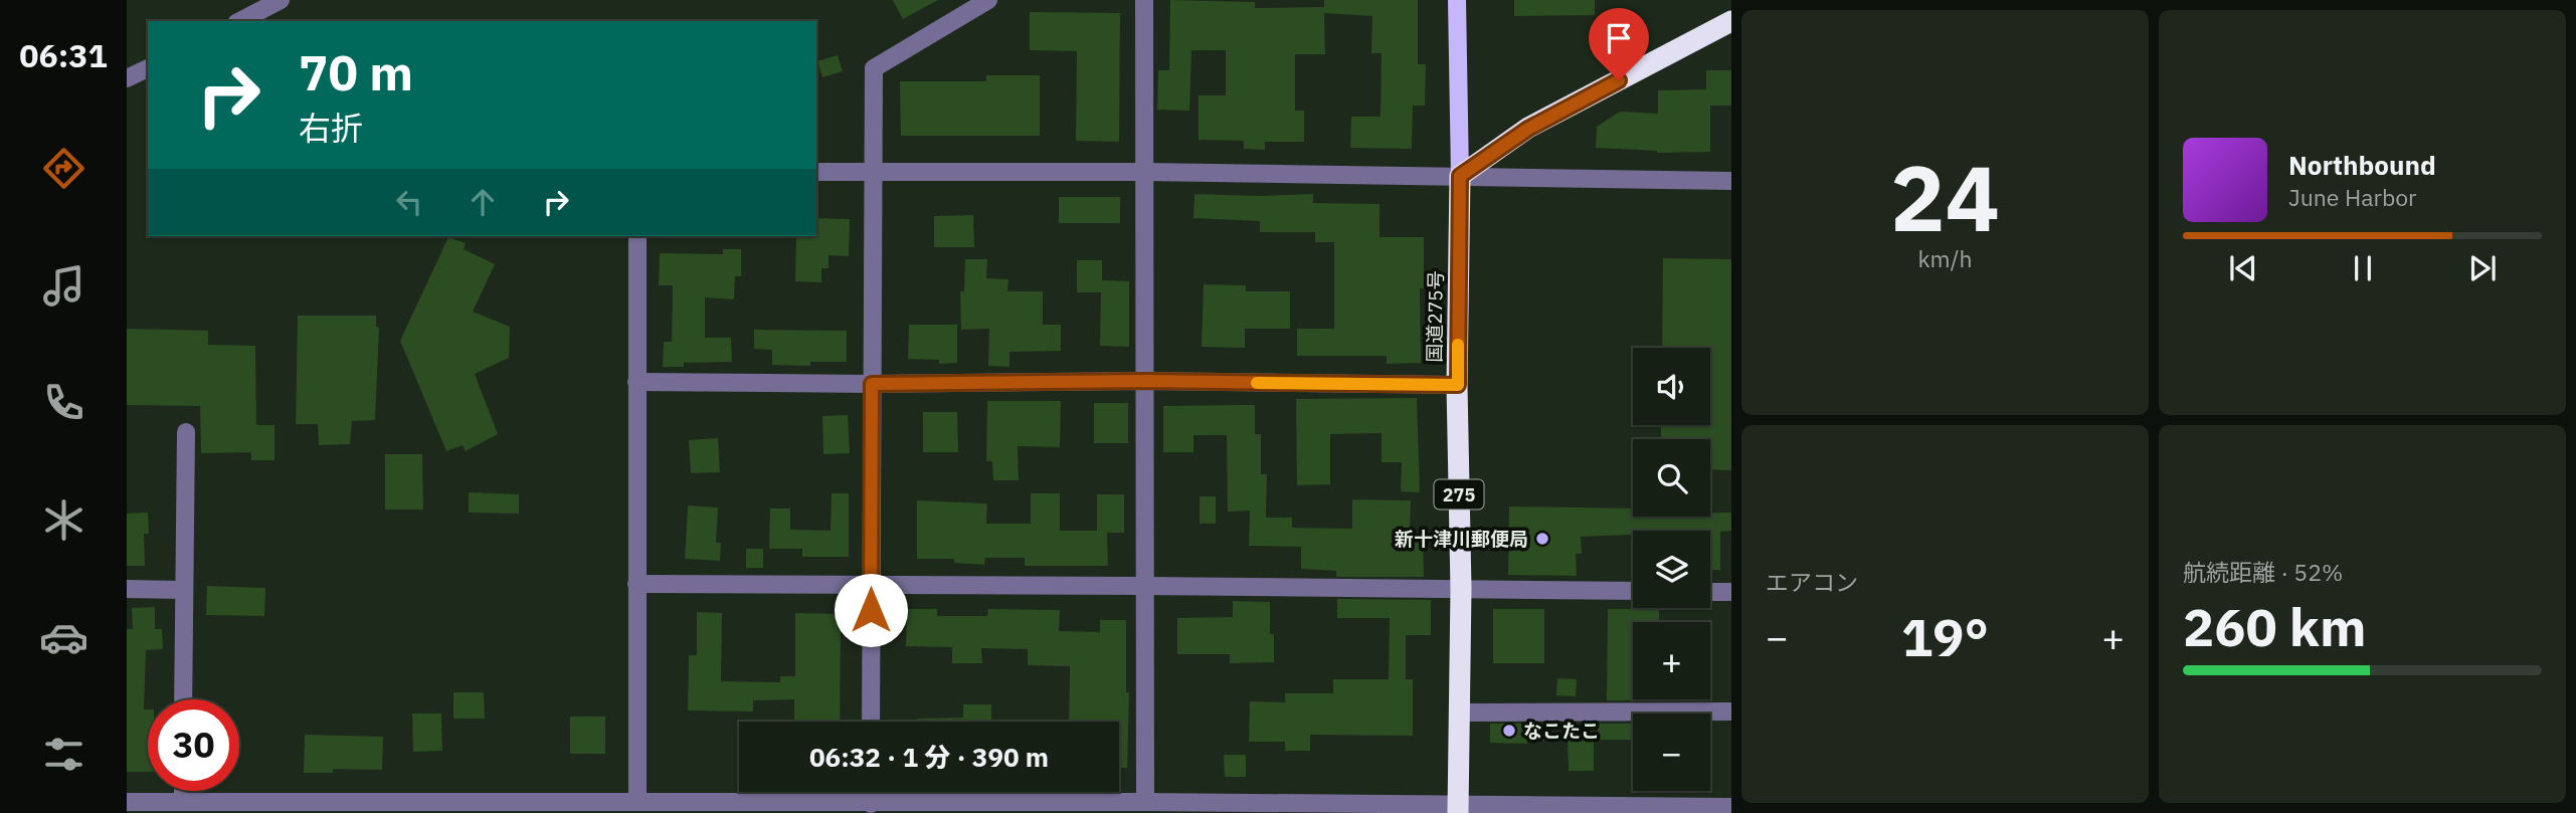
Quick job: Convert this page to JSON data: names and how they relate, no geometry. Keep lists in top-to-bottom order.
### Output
{
  "streets": {
    "highway": ["国道275号", "275"]
  },
  "places": ["新十津川郵便局", "なこたこ"],
  "page": {
    "tabs": "06:31",
    "tile": [
      ["24", "km/h"],
      "エアコン",
      ["航続距離 · 52%", "260 km"]
    ],
    "turn": ["70 m", "右折"],
    "song": ["Northbound", "June Harbor"],
    "map_buttons": ["+", "−"],
    "heat": ["−", "19°", "+"],
    "limit": "30",
    "trip": "06:32 · 1 分 · 390 m"
  }
}
